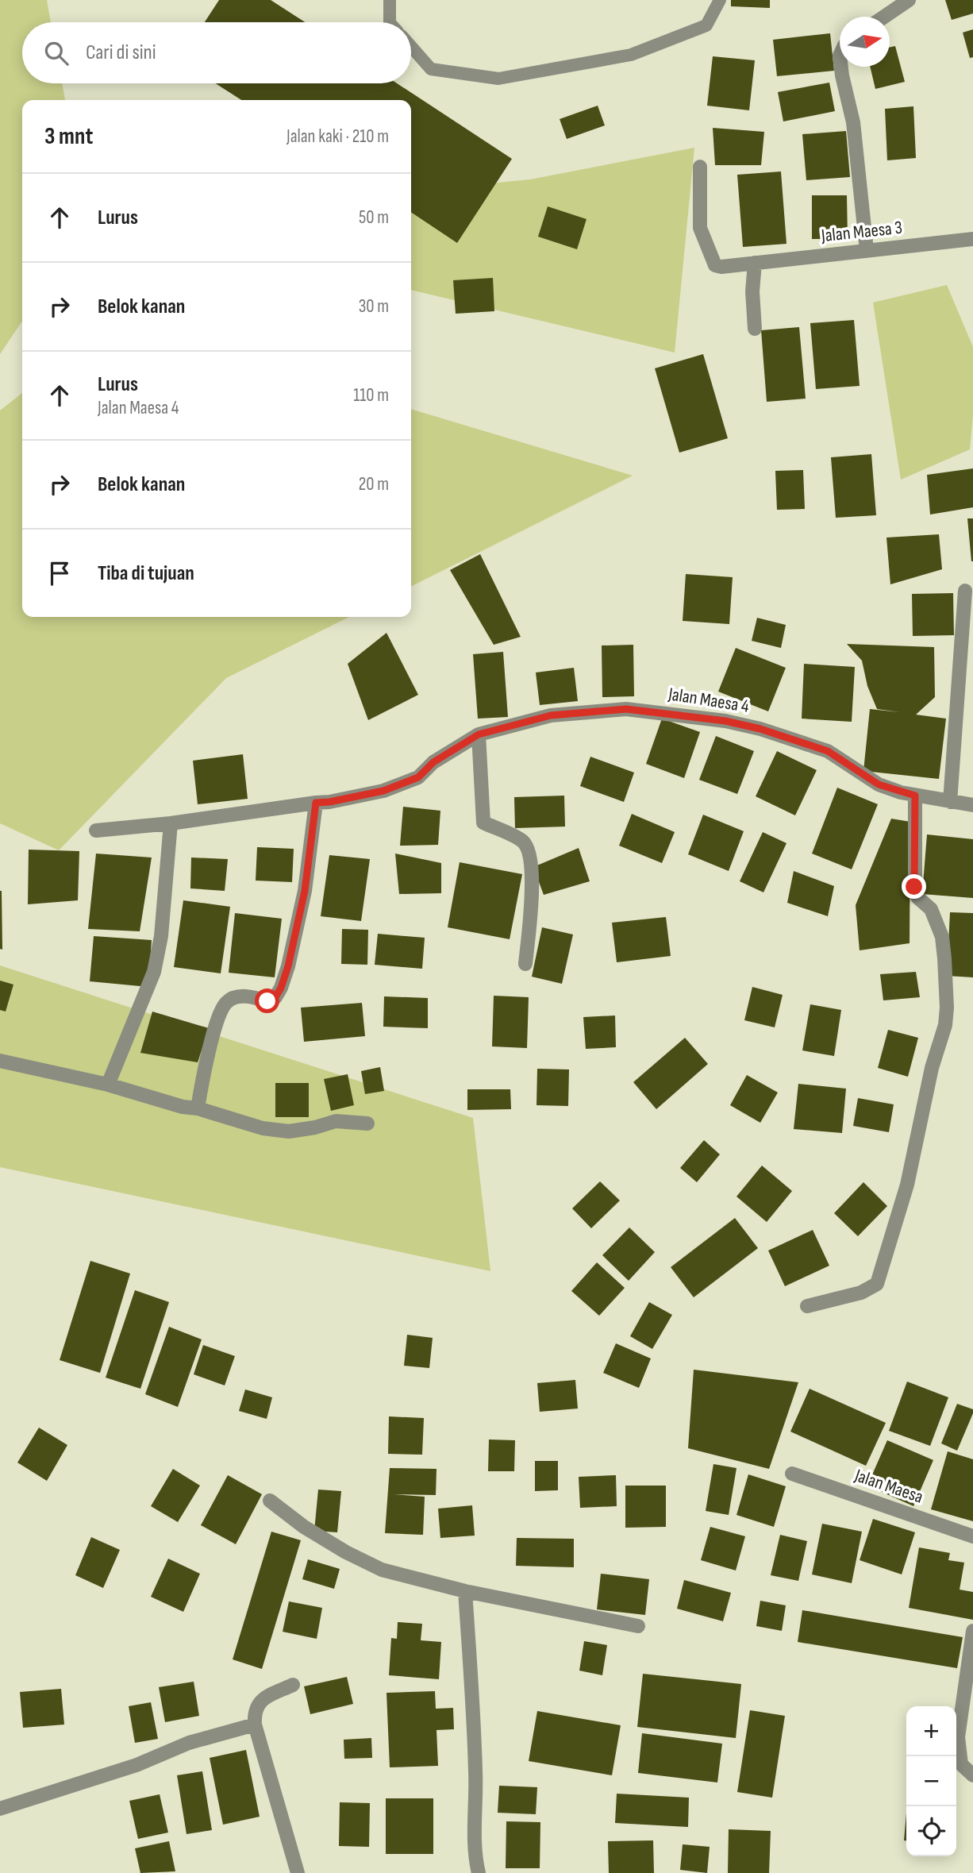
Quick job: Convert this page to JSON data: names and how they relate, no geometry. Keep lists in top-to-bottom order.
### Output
{
  "streets": {
    "street": ["Jalan Maesa 3", "Jalan Maesa 4", "Jalan Maesa"]
  },
  "north": "right",
  "page": {
    "search": "Cari di sini",
    "heading": ["3 mnt", "Jalan kaki · 210 m"],
    "list": [
      ["Lurus", "50 m"],
      ["Belok kanan", "30 m"],
      ["Lurus", "Jalan Maesa 4", "110 m"],
      ["Belok kanan", "20 m"],
      "Tiba di tujuan"
    ],
    "map_buttons": ["+", "−"]
  }
}
